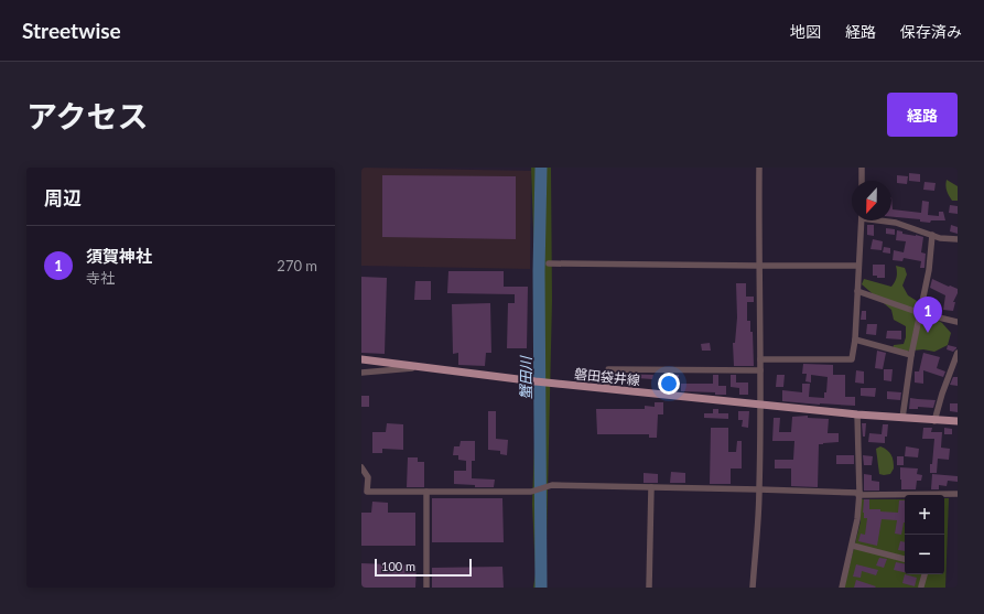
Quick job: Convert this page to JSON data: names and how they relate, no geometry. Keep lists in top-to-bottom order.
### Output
{
  "streets": {
    "main road": ["磐田袋井線"]
  },
  "water": ["蟹田川"],
  "scale_bar": "100 m",
  "north": "bottom",
  "page": {
    "header": "Streetwise",
    "nav": ["地図", "経路", "保存済み"],
    "title": "アクセス",
    "buttons": "経路",
    "heading": "周辺",
    "list": [
      {
        "mark": "1",
        "name": "須賀神社",
        "note": "寺社",
        "value": "270 m"
      }
    ],
    "pins": "1",
    "map_buttons": ["+", "−"],
    "scale": "100 m"
  }
}
